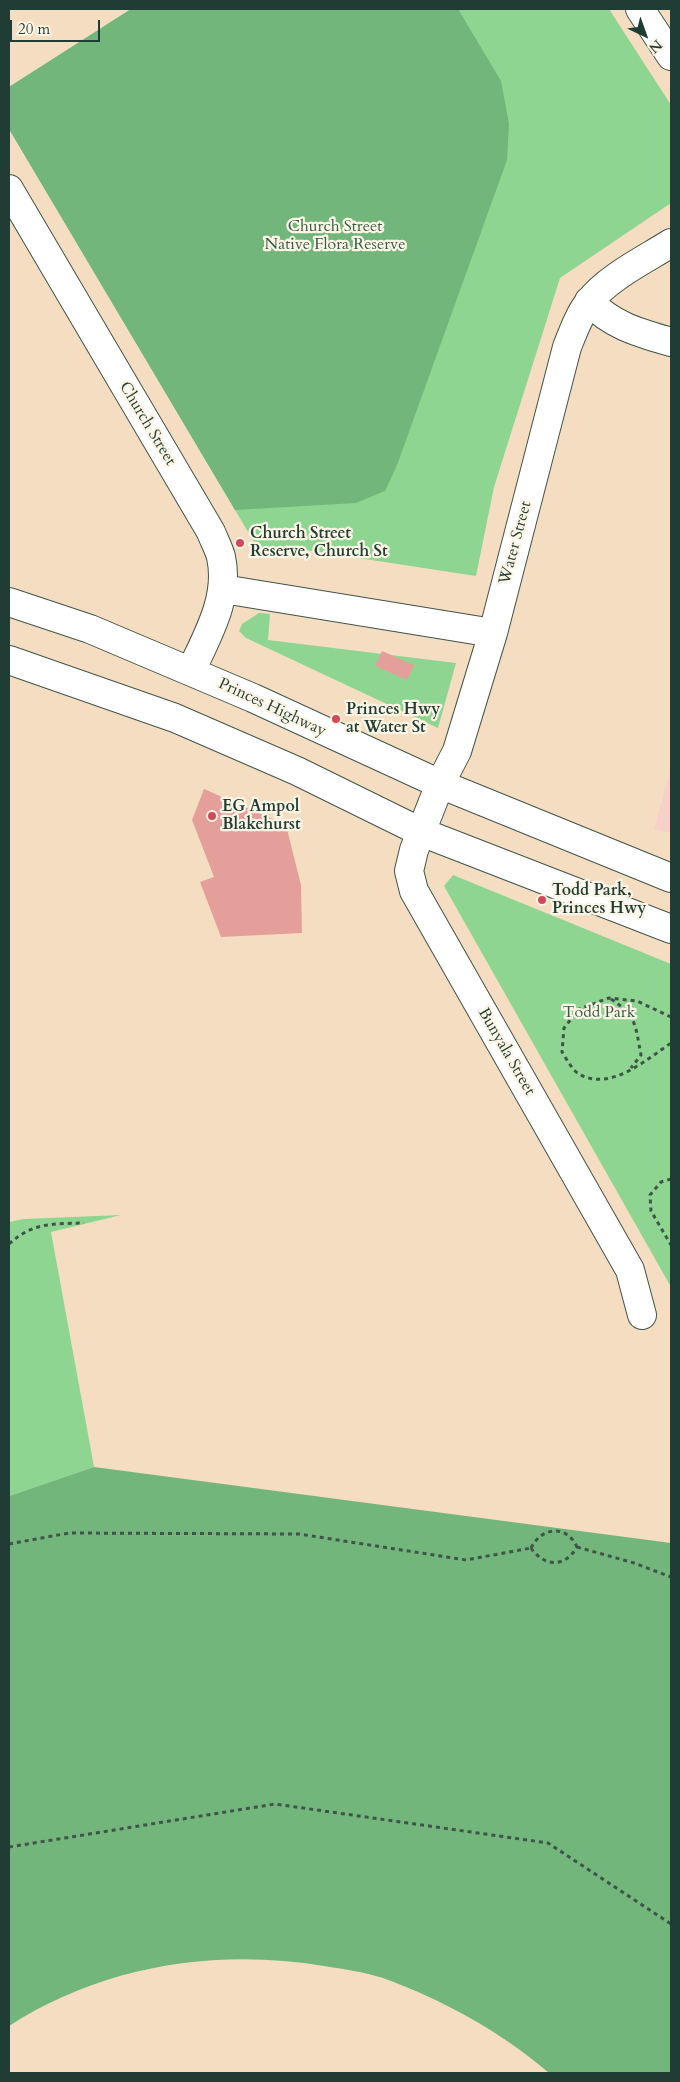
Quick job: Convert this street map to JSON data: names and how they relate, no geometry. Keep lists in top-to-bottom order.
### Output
{
  "streets": {
    "main road": [
      "Church Street",
      "Water Street",
      "Princes Highway",
      "Bunyala Street"
    ]
  },
  "crossings": [
    ["Church Street", "Princes Highway"],
    ["Water Street", "Princes Highway"],
    ["Water Street", "Bunyala Street"],
    ["Princes Highway", "Bunyala Street"]
  ],
  "parks": ["Church Street Native Flora Reserve", "Todd Park"],
  "places": [
    "Church Street Reserve, Church St",
    "Princes Hwy at Water St",
    "EG Ampol Blakehurst",
    "Todd Park, Princes Hwy"
  ],
  "scale_bar": "20 m",
  "north": "bottom right"
}
